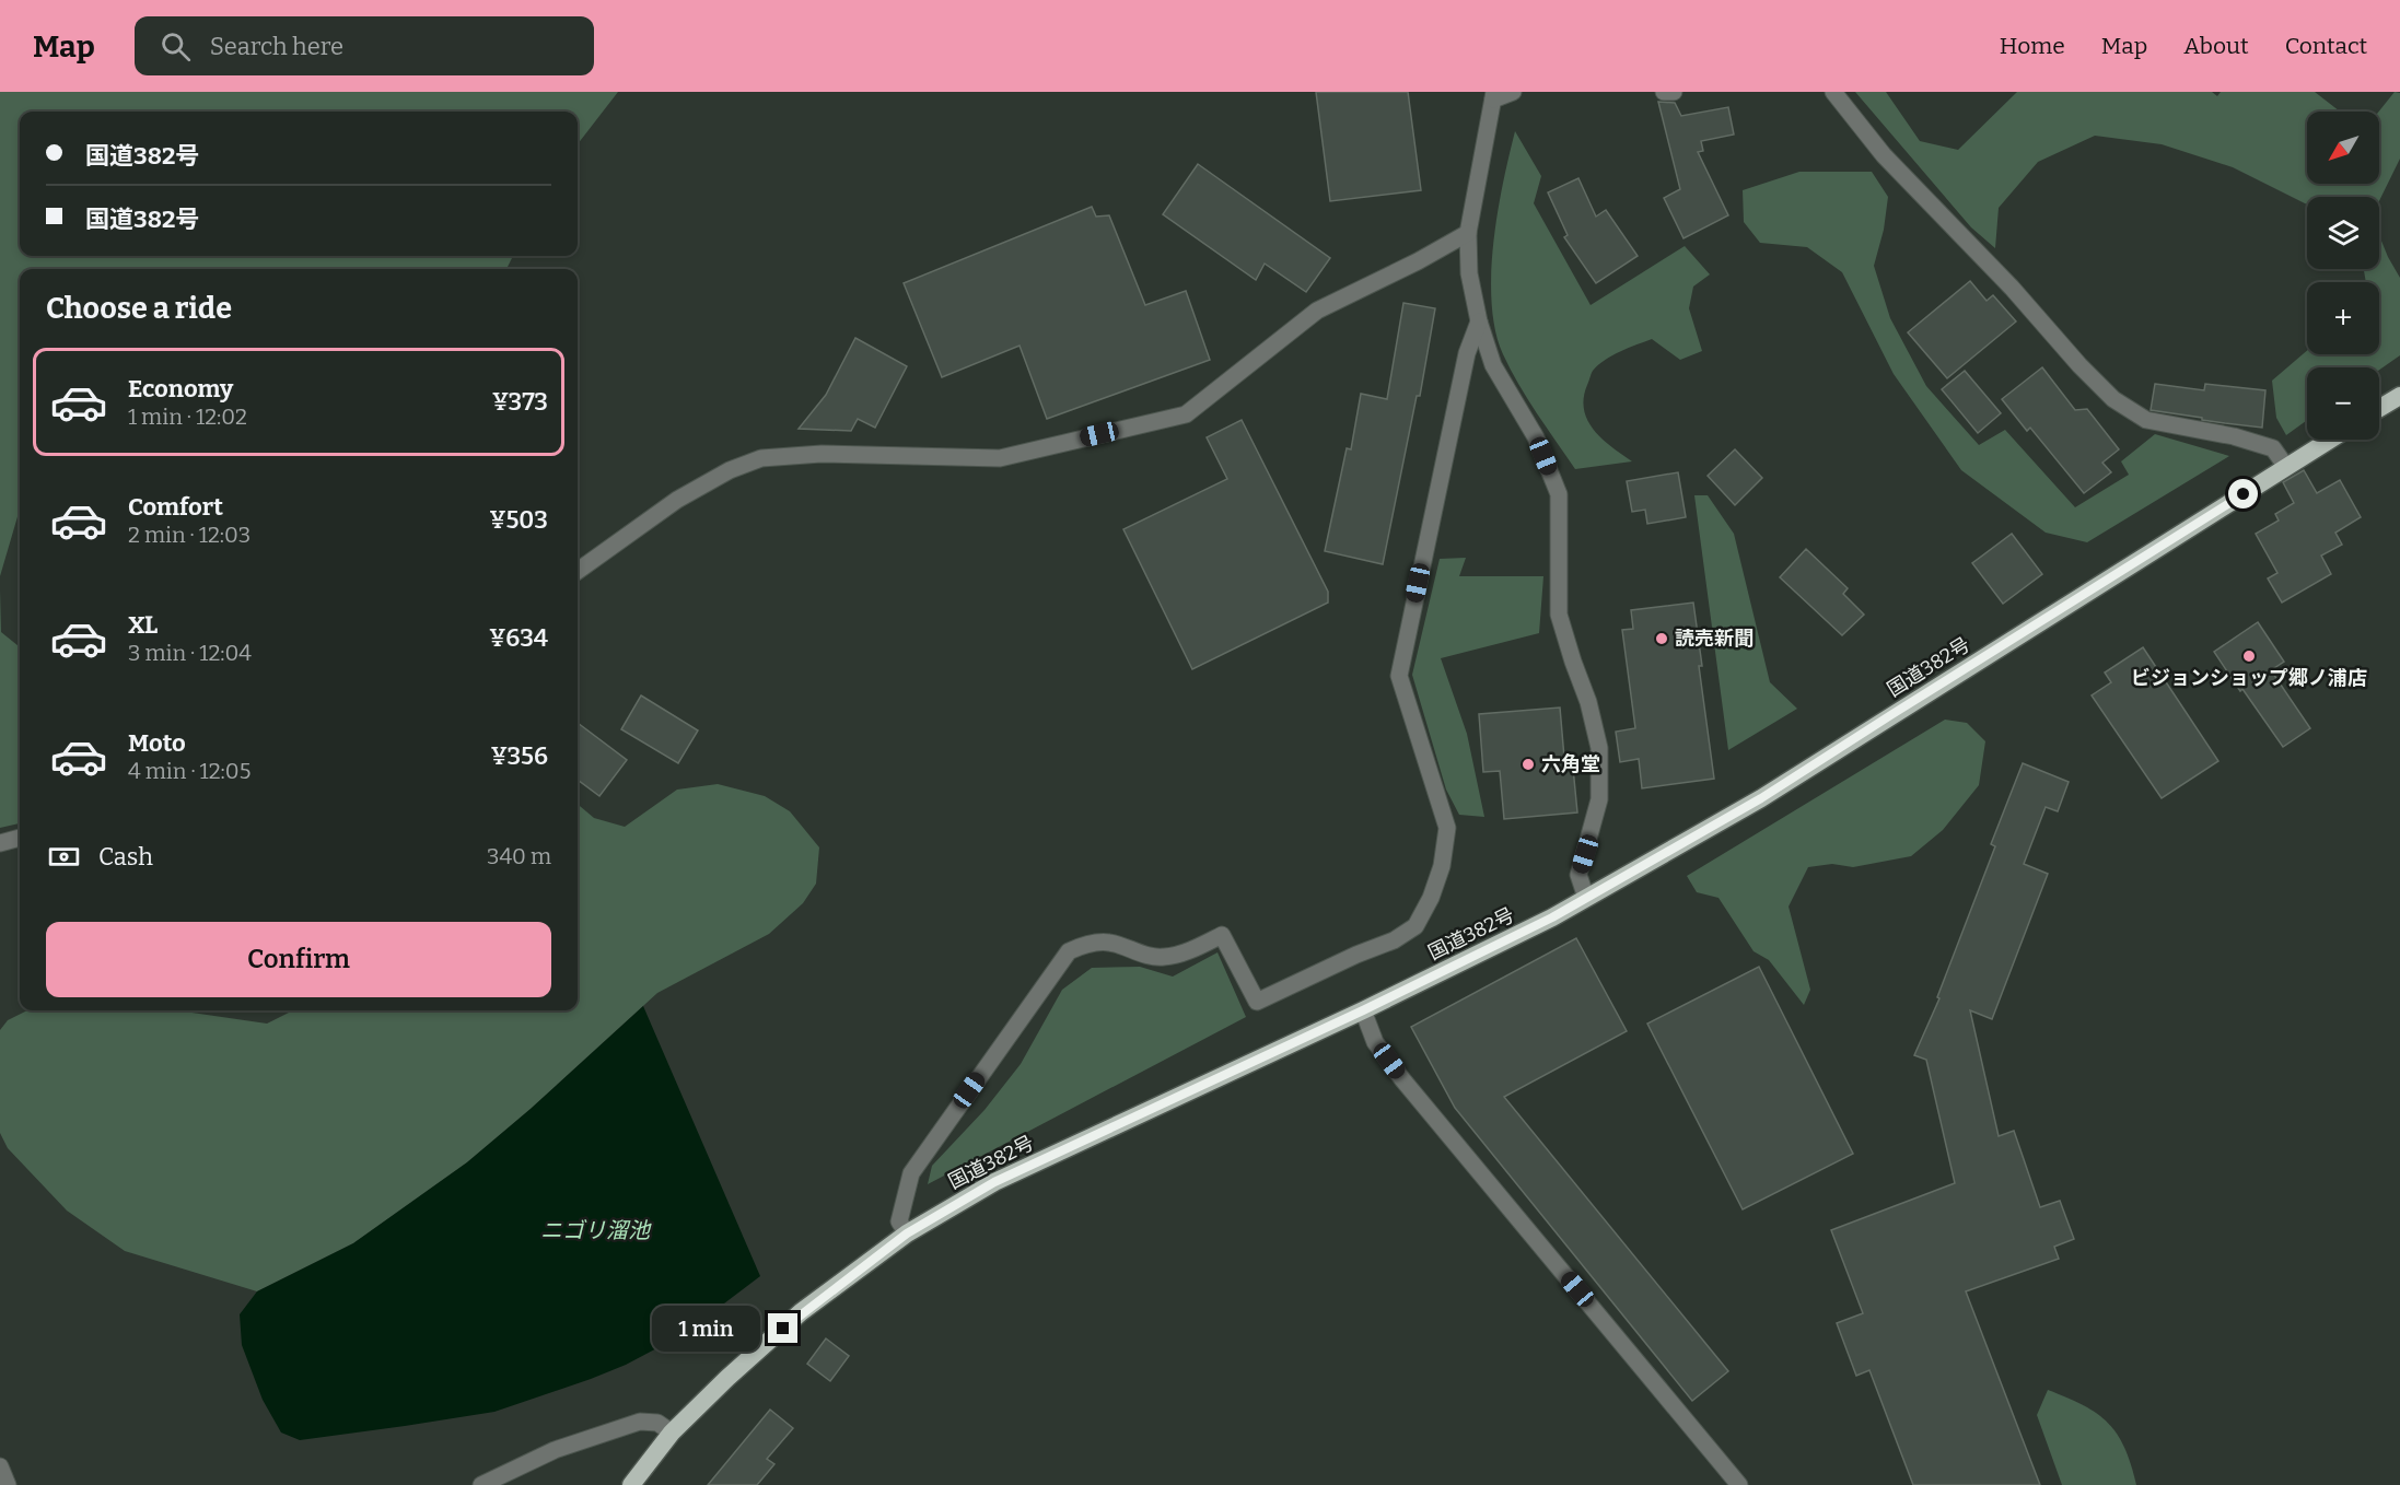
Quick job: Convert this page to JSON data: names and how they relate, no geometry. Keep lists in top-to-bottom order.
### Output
{
  "streets": {
    "highway": ["国道382号"]
  },
  "water": ["ニゴリ溜池"],
  "places": ["読売新聞", "ビジョンショップ郷ノ浦店", "六角堂"],
  "north": "bottom left",
  "page": {
    "header": "Map",
    "search": "Search here",
    "nav": [
      "Home",
      "Map",
      "About",
      "Contact"
    ],
    "map_buttons": ["+", "−"],
    "banner": ["国道382号", "国道382号"],
    "heading": "Choose a ride",
    "list": [
      {
        "name": "Economy",
        "note": "1 min · 12:02",
        "value": "¥373"
      },
      {
        "name": "Comfort",
        "note": "2 min · 12:03",
        "value": "¥503"
      },
      {
        "name": "XL",
        "note": "3 min · 12:04",
        "value": "¥634"
      },
      {
        "name": "Moto",
        "note": "4 min · 12:05",
        "value": "¥356"
      }
    ],
    "pay": ["Cash", "340 m"],
    "buttons": "Confirm",
    "bubble": "1 min"
  }
}
